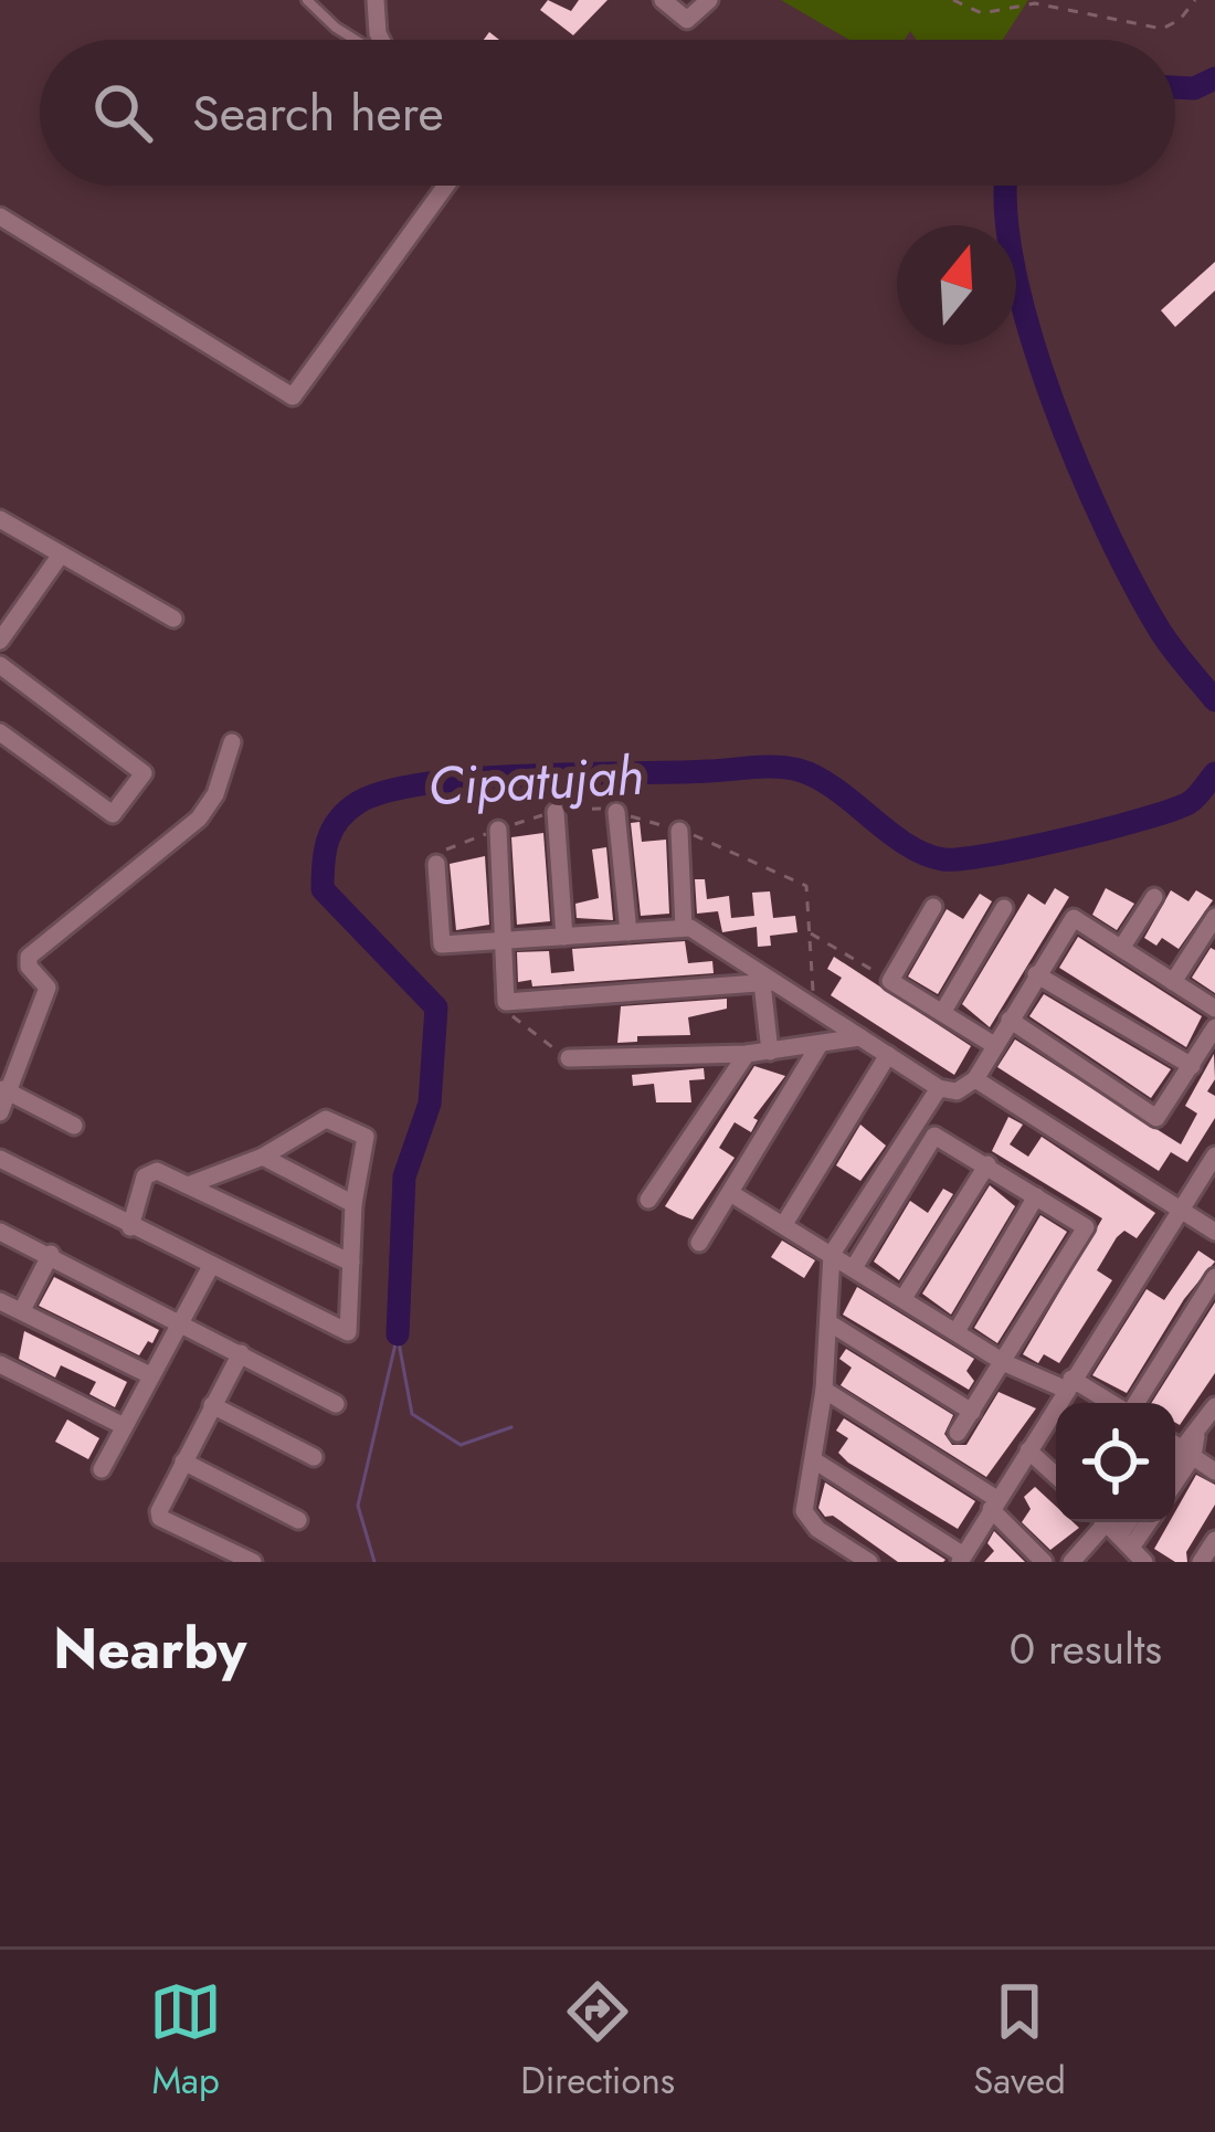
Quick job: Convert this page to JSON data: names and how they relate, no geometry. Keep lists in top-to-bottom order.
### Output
{
  "water": ["Cipatujah"],
  "north": "top",
  "page": {
    "search": "Search here",
    "heading": ["Nearby", "0 results"],
    "nav": ["Map", "Directions", "Saved"]
  }
}
